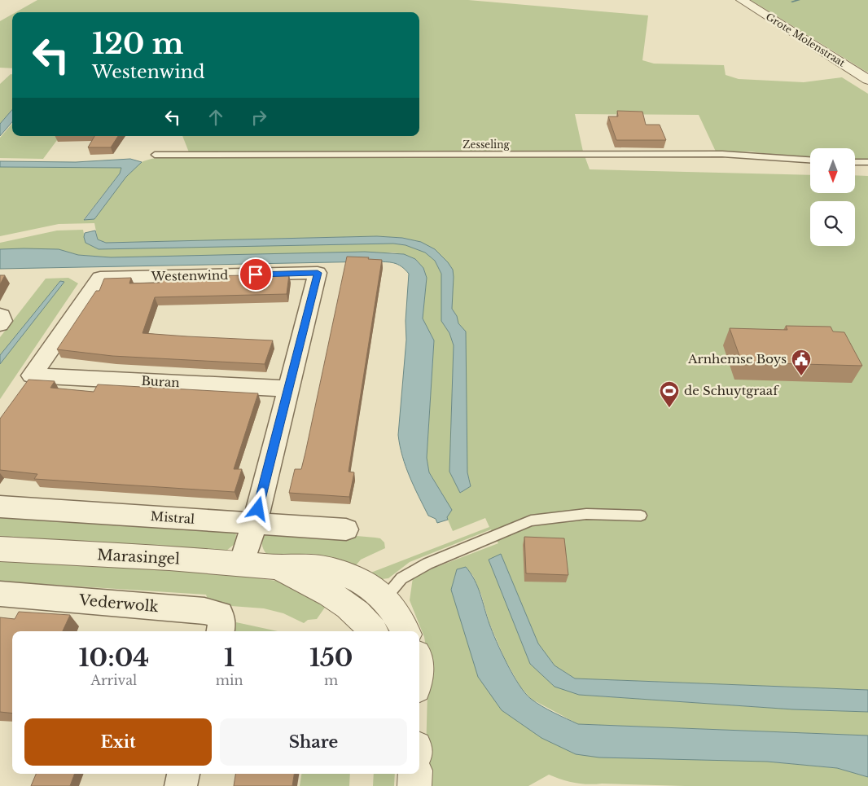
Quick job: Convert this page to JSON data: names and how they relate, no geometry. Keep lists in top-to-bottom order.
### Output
{
  "streets": {
    "street": [
      "Grote Molenstraat",
      "Westenwind",
      "Buran",
      "Mistral",
      "Marasingel",
      "Vederwolk"
    ],
    "lane": ["Zesseling"]
  },
  "crossings": [
    ["Westenwind", "Buran"],
    ["Westenwind", "Mistral"],
    ["Westenwind", "Marasingel"]
  ],
  "places": {
    "public building": ["Arnhemse Boys"],
    "sports": ["de Schuytgraaf"]
  },
  "north": "bottom",
  "page": {
    "turn": ["120 m", "Westenwind"],
    "eta": [
      "10:04",
      "Arrival",
      "1",
      "min",
      "150",
      "m"
    ],
    "buttons": ["Exit", "Share"]
  }
}
